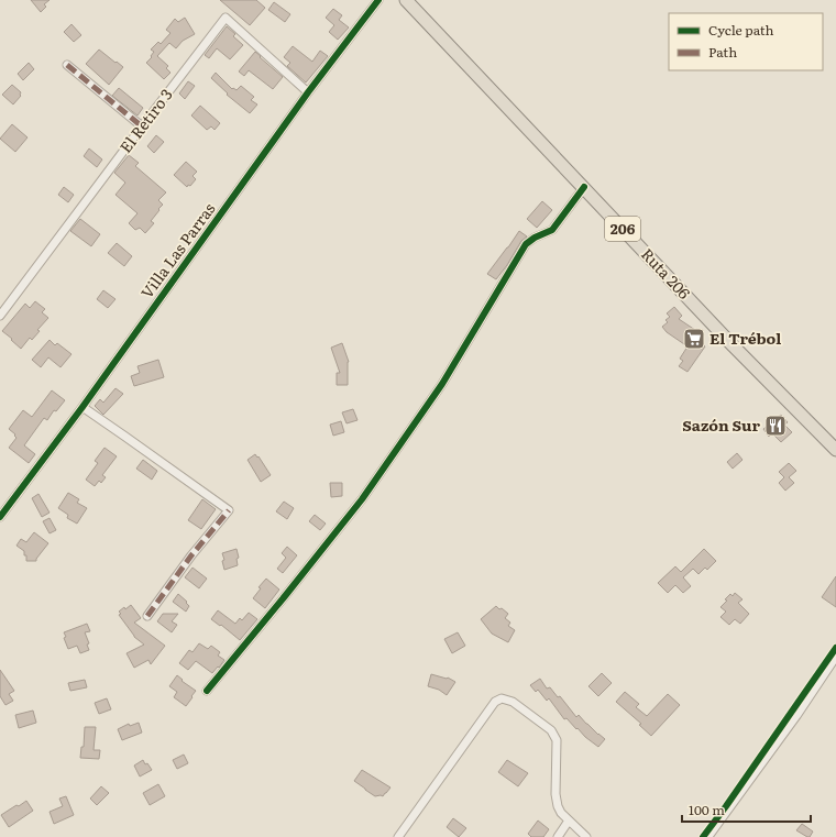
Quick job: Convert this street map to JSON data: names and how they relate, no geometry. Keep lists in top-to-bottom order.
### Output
{
  "streets": {
    "highway": ["206", "Ruta 206"],
    "street": ["El Retiro 3", "Villa Las Parras"]
  },
  "crossings": [
    ["El Retiro 3", "Villa Las Parras"]
  ],
  "places": {
    "supermarket": ["El Trébol"],
    "restaurant": ["Sazón Sur"]
  },
  "legend": ["Cycle path", "Path"],
  "scale_bar": "100 m"
}
